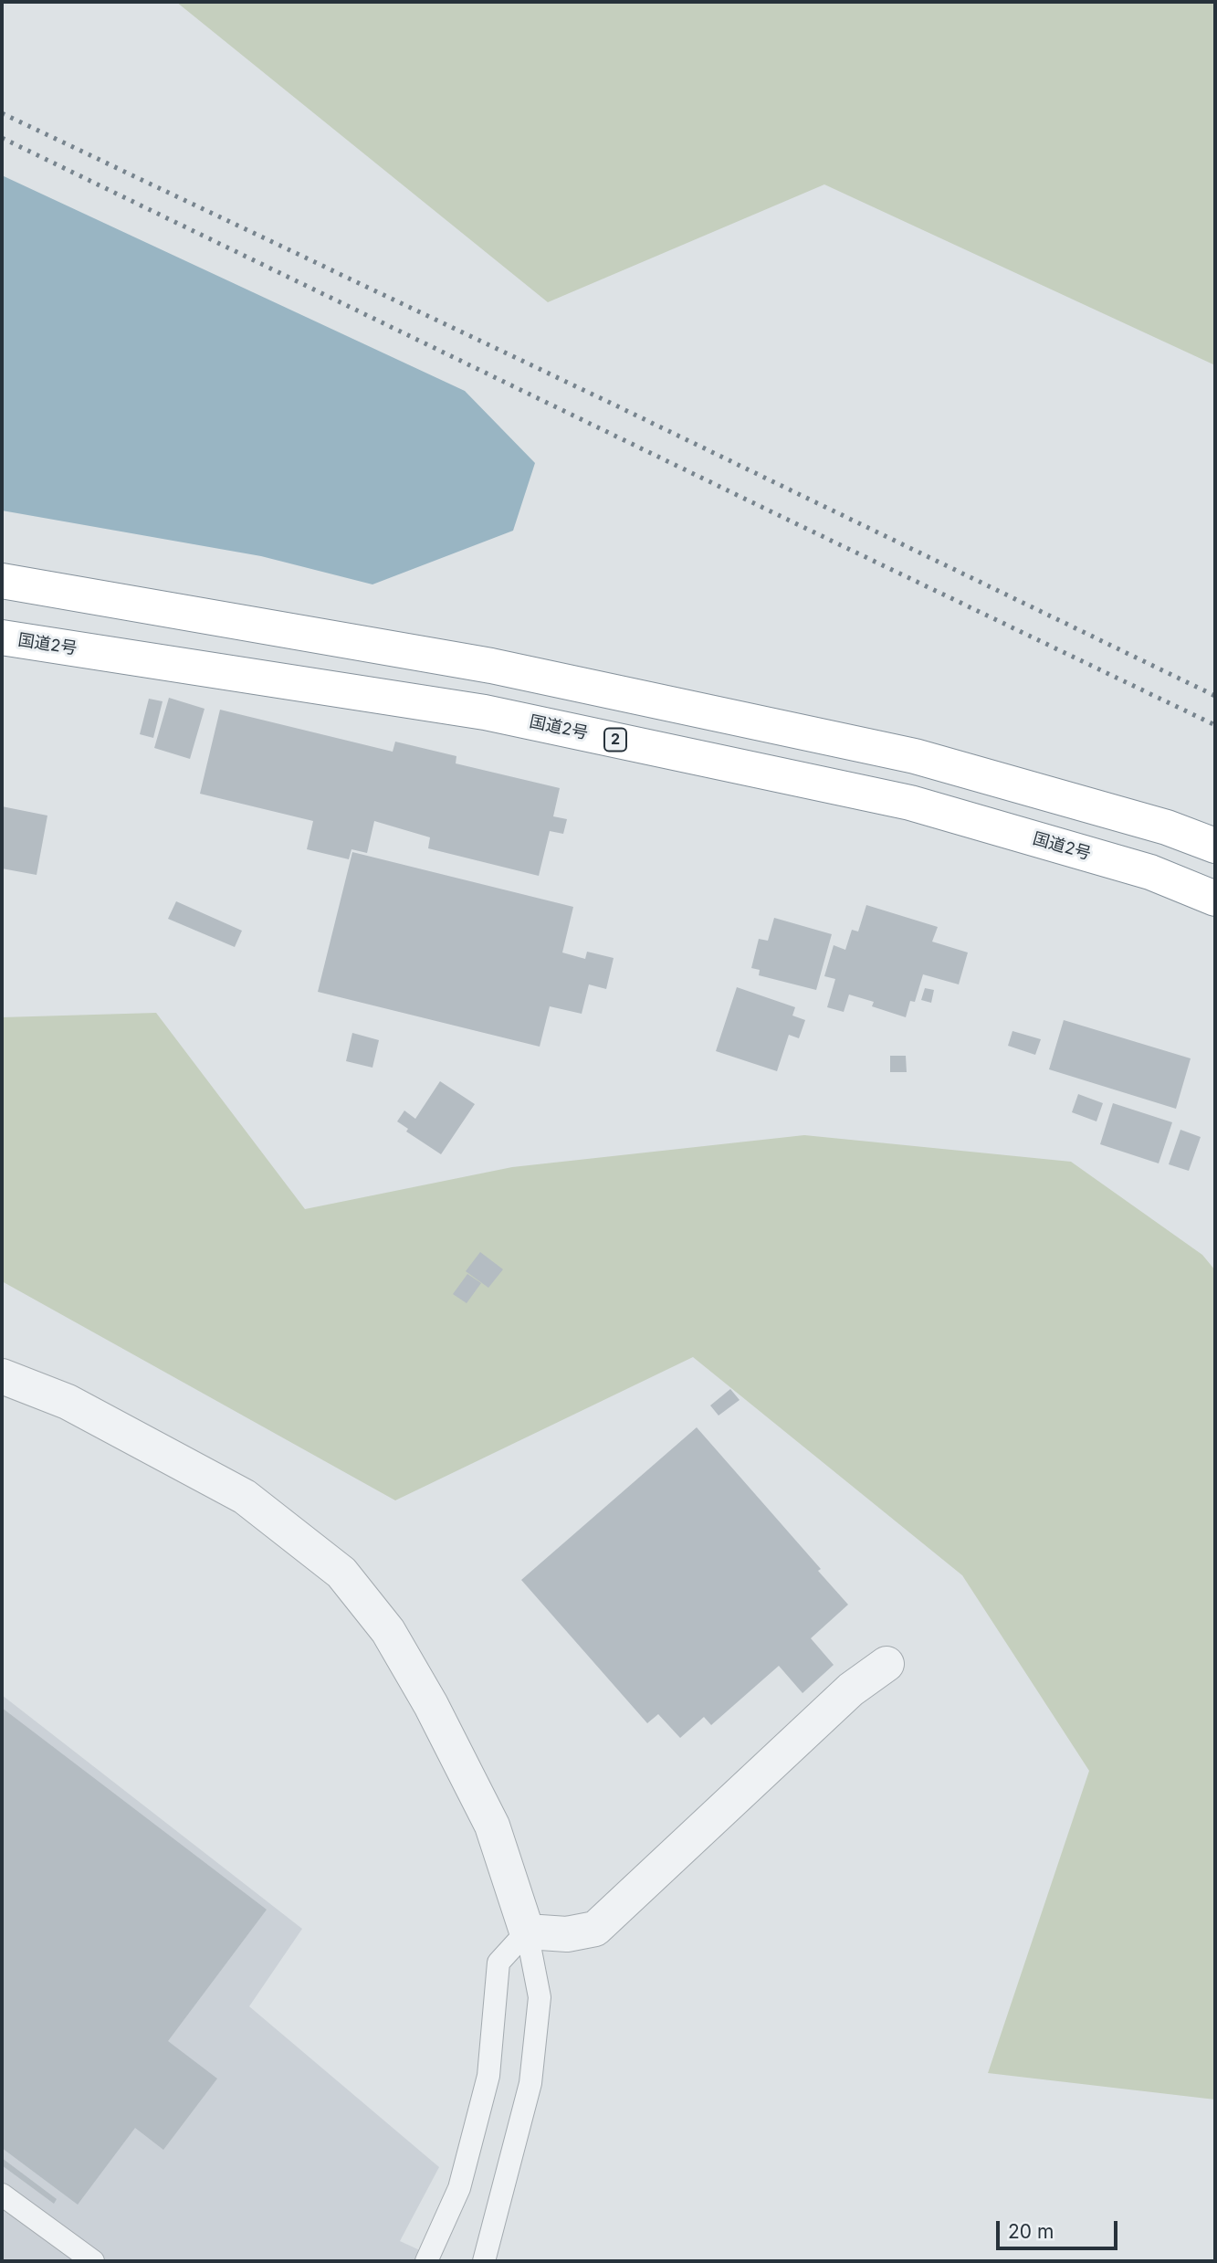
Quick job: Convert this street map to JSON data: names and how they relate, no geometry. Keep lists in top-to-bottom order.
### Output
{
  "streets": {
    "highway": ["国道2号", "2"]
  },
  "scale_bar": "20 m"
}
